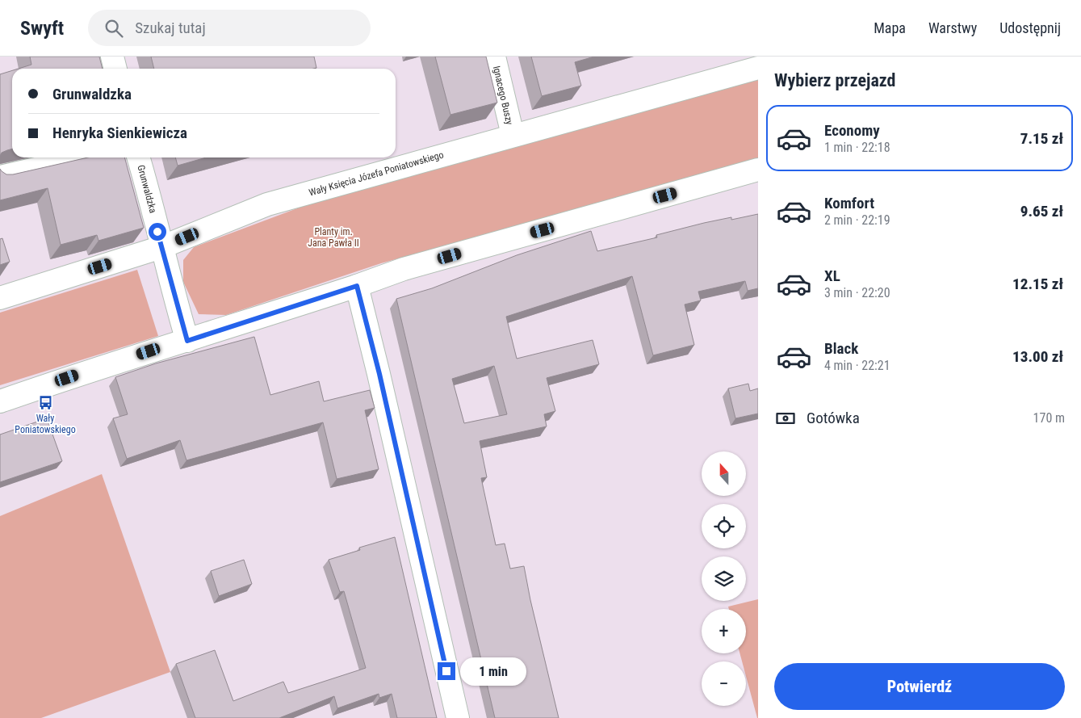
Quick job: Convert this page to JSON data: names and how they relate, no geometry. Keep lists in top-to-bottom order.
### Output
{
  "streets": {
    "street": ["Ignacego Buszy", "Wały Księcia Józefa Poniatowskiego", "Grunwaldzka"]
  },
  "crossings": [
    ["Ignacego Buszy", "Wały Księcia Józefa Poniatowskiego"],
    ["Wały Księcia Józefa Poniatowskiego", "Grunwaldzka"]
  ],
  "parks": ["Planty im. Jana Pawła II"],
  "places": {
    "bus stop": ["Wały Poniatowskiego"]
  },
  "north": "top",
  "page": {
    "header": "Swyft",
    "search": "Szukaj tutaj",
    "nav": ["Mapa", "Warstwy", "Udostępnij"],
    "heading": "Wybierz przejazd",
    "banner": ["Grunwaldzka", "Henryka Sienkiewicza"],
    "list": [
      {
        "name": "Economy",
        "note": "1 min · 22:18",
        "value": "7.15 zł"
      },
      {
        "name": "Komfort",
        "note": "2 min · 22:19",
        "value": "9.65 zł"
      },
      {
        "name": "XL",
        "note": "3 min · 22:20",
        "value": "12.15 zł"
      },
      {
        "name": "Black",
        "note": "4 min · 22:21",
        "value": "13.00 zł"
      }
    ],
    "pay": ["Gotówka", "170 m"],
    "map_buttons": ["+", "−"],
    "buttons": "Potwierdź",
    "bubble": "1 min"
  }
}
